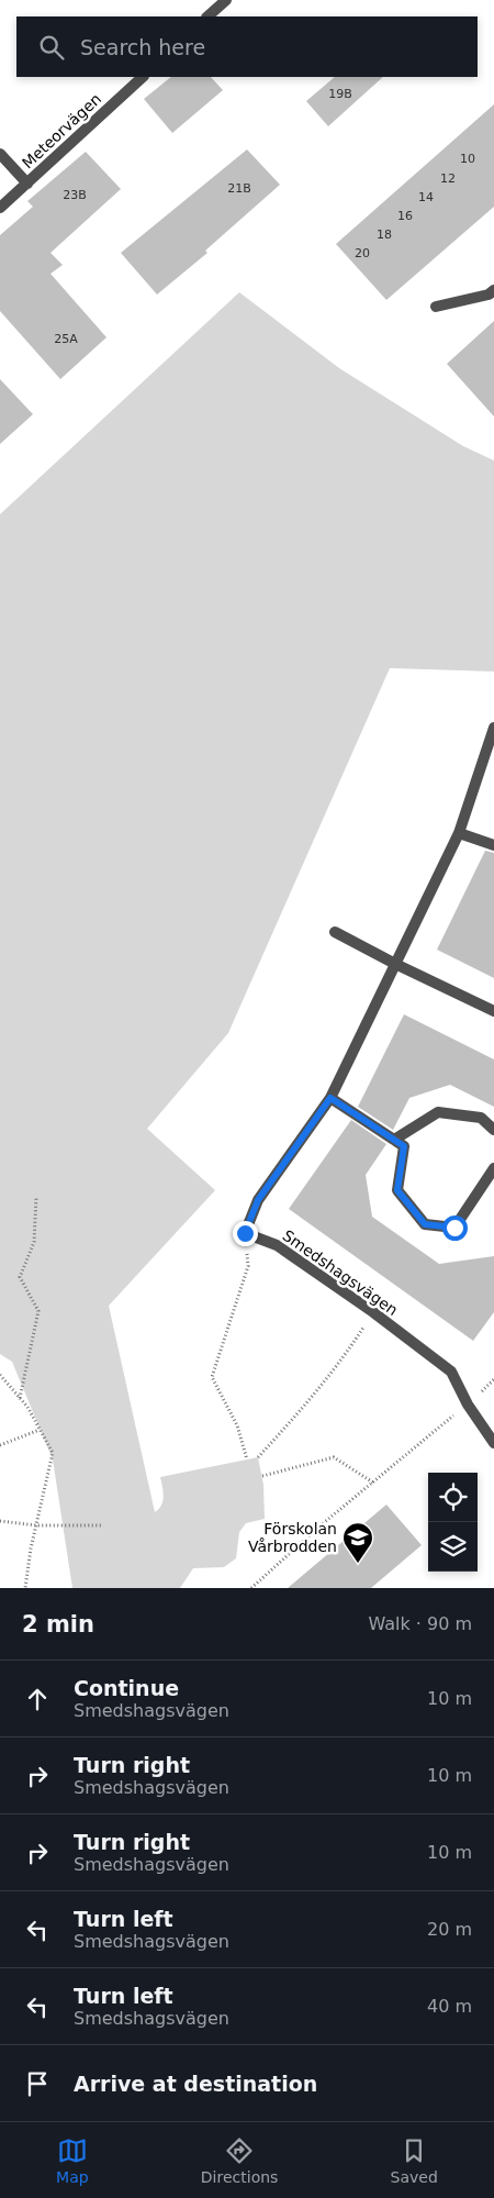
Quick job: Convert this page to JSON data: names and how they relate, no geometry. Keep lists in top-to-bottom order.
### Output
{
  "streets": {
    "street": ["Meteorvägen", "Smedshagsvägen"]
  },
  "places": {
    "school or university": ["Förskolan Vårbrodden"]
  },
  "house_numbers": [
    "19B",
    "10",
    "12",
    "21B",
    "23B",
    "14",
    "16",
    "18",
    "20",
    "25A"
  ],
  "page": {
    "search": "Search here",
    "heading": ["2 min", "Walk · 90 m"],
    "list": [
      ["Continue", "Smedshagsvägen", "10 m"],
      ["Turn right", "Smedshagsvägen", "10 m"],
      ["Turn right", "Smedshagsvägen", "10 m"],
      ["Turn left", "Smedshagsvägen", "20 m"],
      ["Turn left", "Smedshagsvägen", "40 m"],
      "Arrive at destination"
    ],
    "nav": ["Map", "Directions", "Saved"]
  }
}
